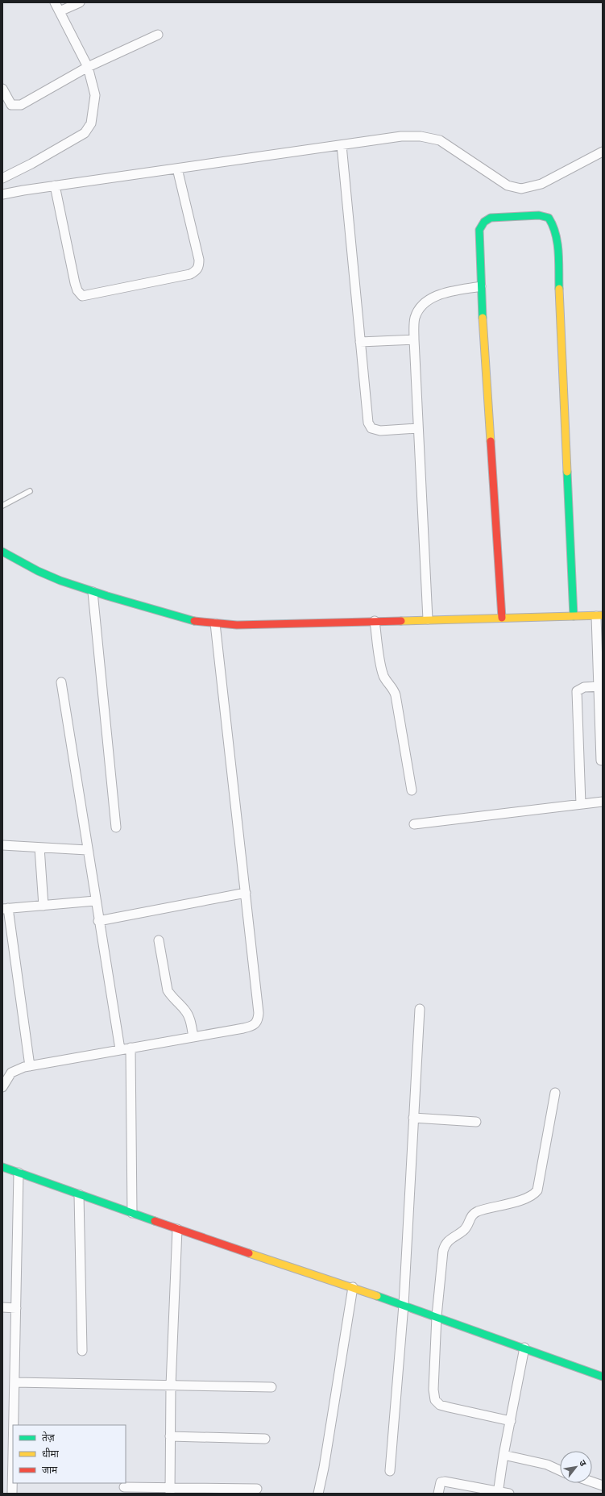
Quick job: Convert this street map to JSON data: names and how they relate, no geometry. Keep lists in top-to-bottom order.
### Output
{
  "legend": ["तेज़", "धीमा", "जाम"],
  "north": "top right"
}
